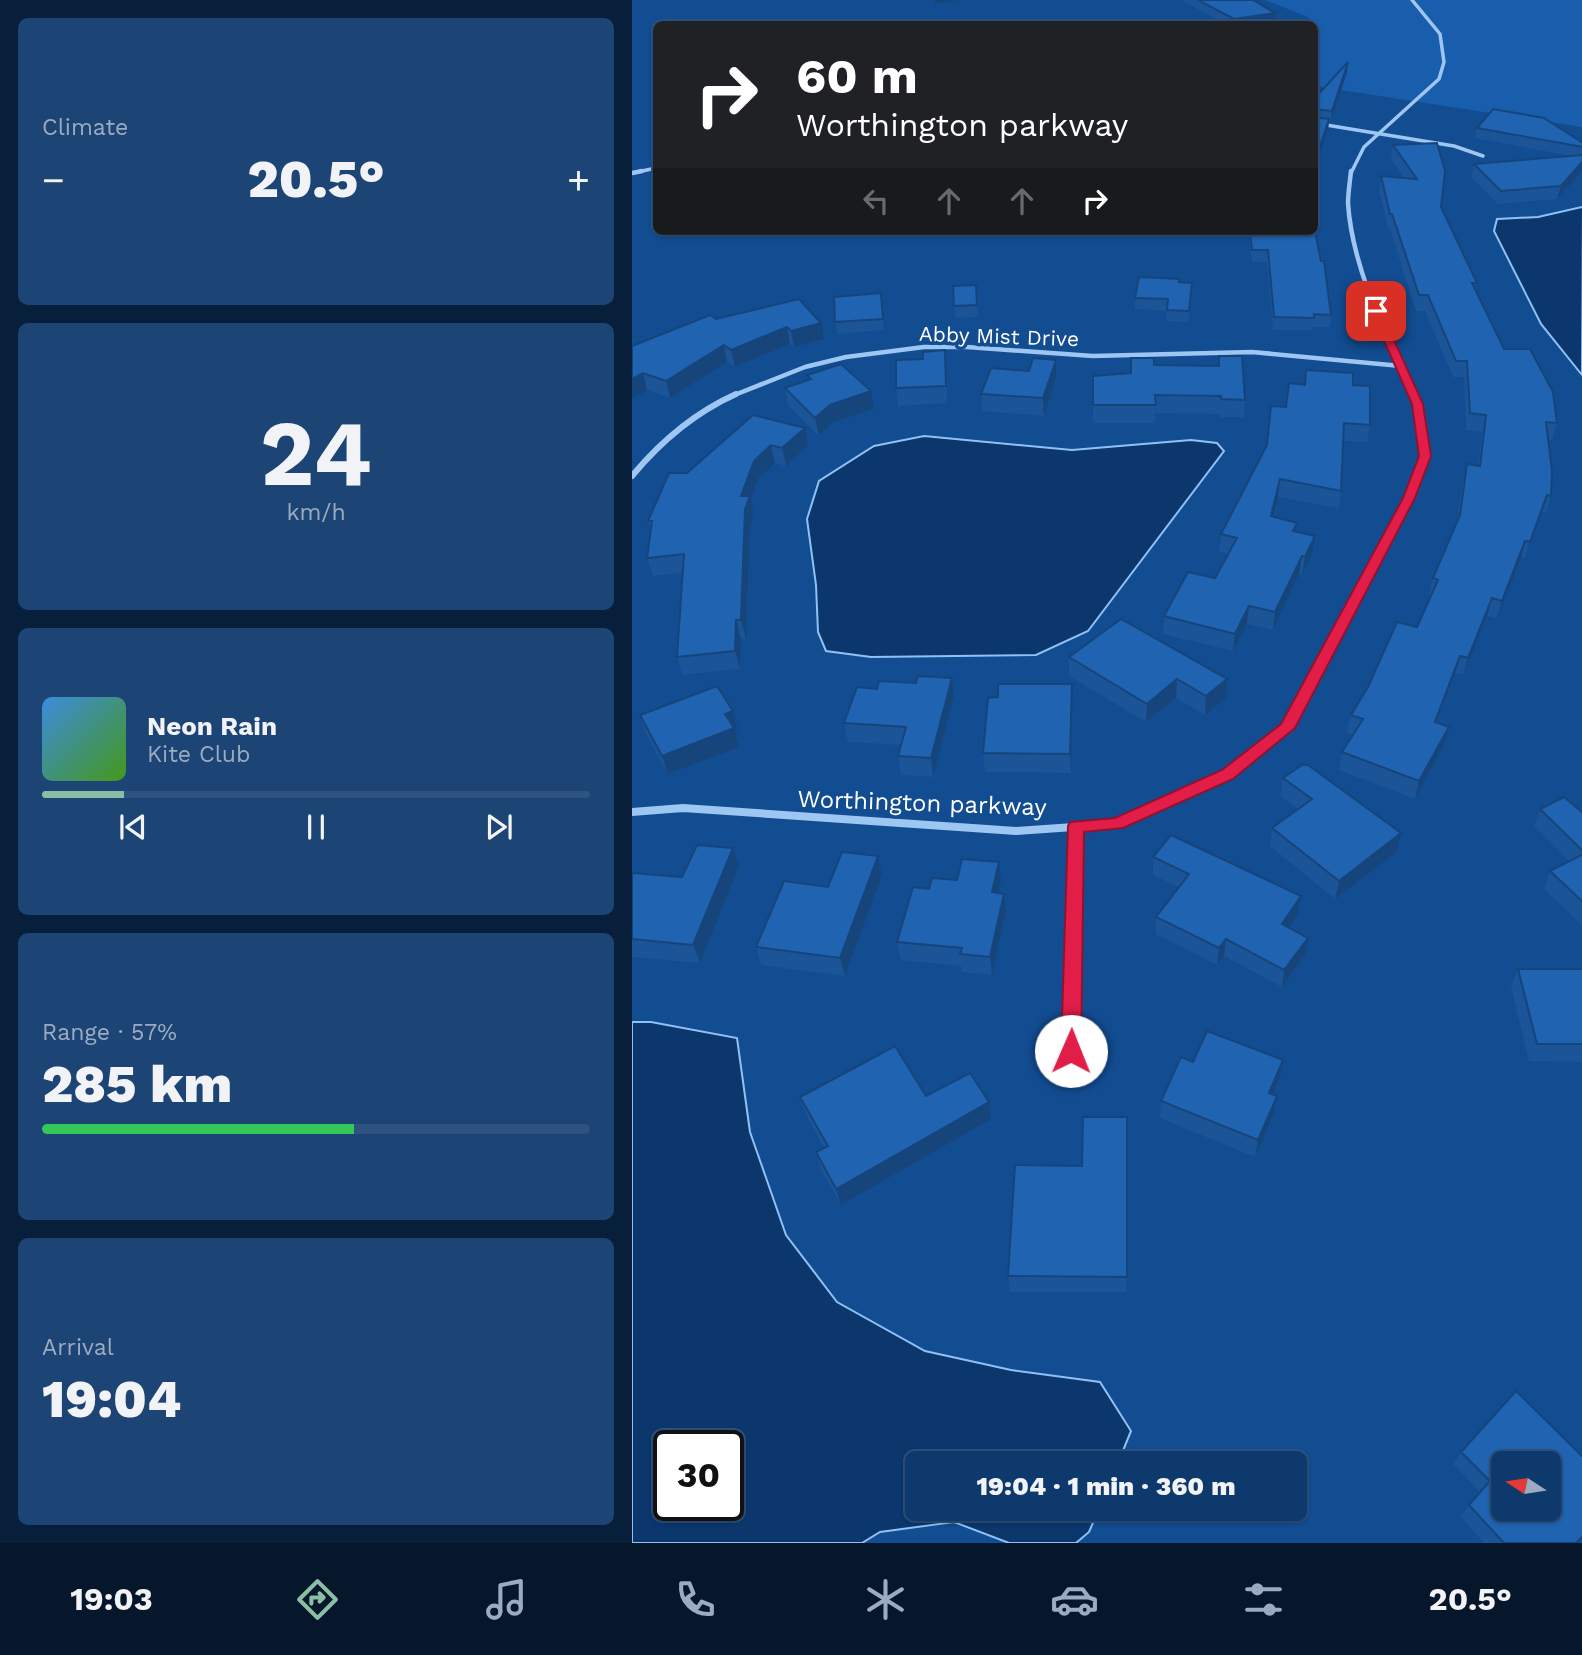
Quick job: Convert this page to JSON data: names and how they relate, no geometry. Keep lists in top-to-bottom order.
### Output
{
  "streets": {
    "street": ["Abby Mist Drive", "Worthington parkway"]
  },
  "crossings": [
    ["Abby Mist Drive", "Worthington parkway"]
  ],
  "north": "left",
  "page": {
    "tile": [
      "Climate",
      ["24", "km/h"],
      ["Range · 57%", "285 km"],
      ["Arrival", "19:04"]
    ],
    "turn": ["60 m", "Worthington parkway"],
    "heat": ["−", "20.5°", "+"],
    "song": ["Neon Rain", "Kite Club"],
    "limit": "30",
    "trip": "19:04 · 1 min · 360 m",
    "tabs": ["19:03", "20.5°"]
  }
}
